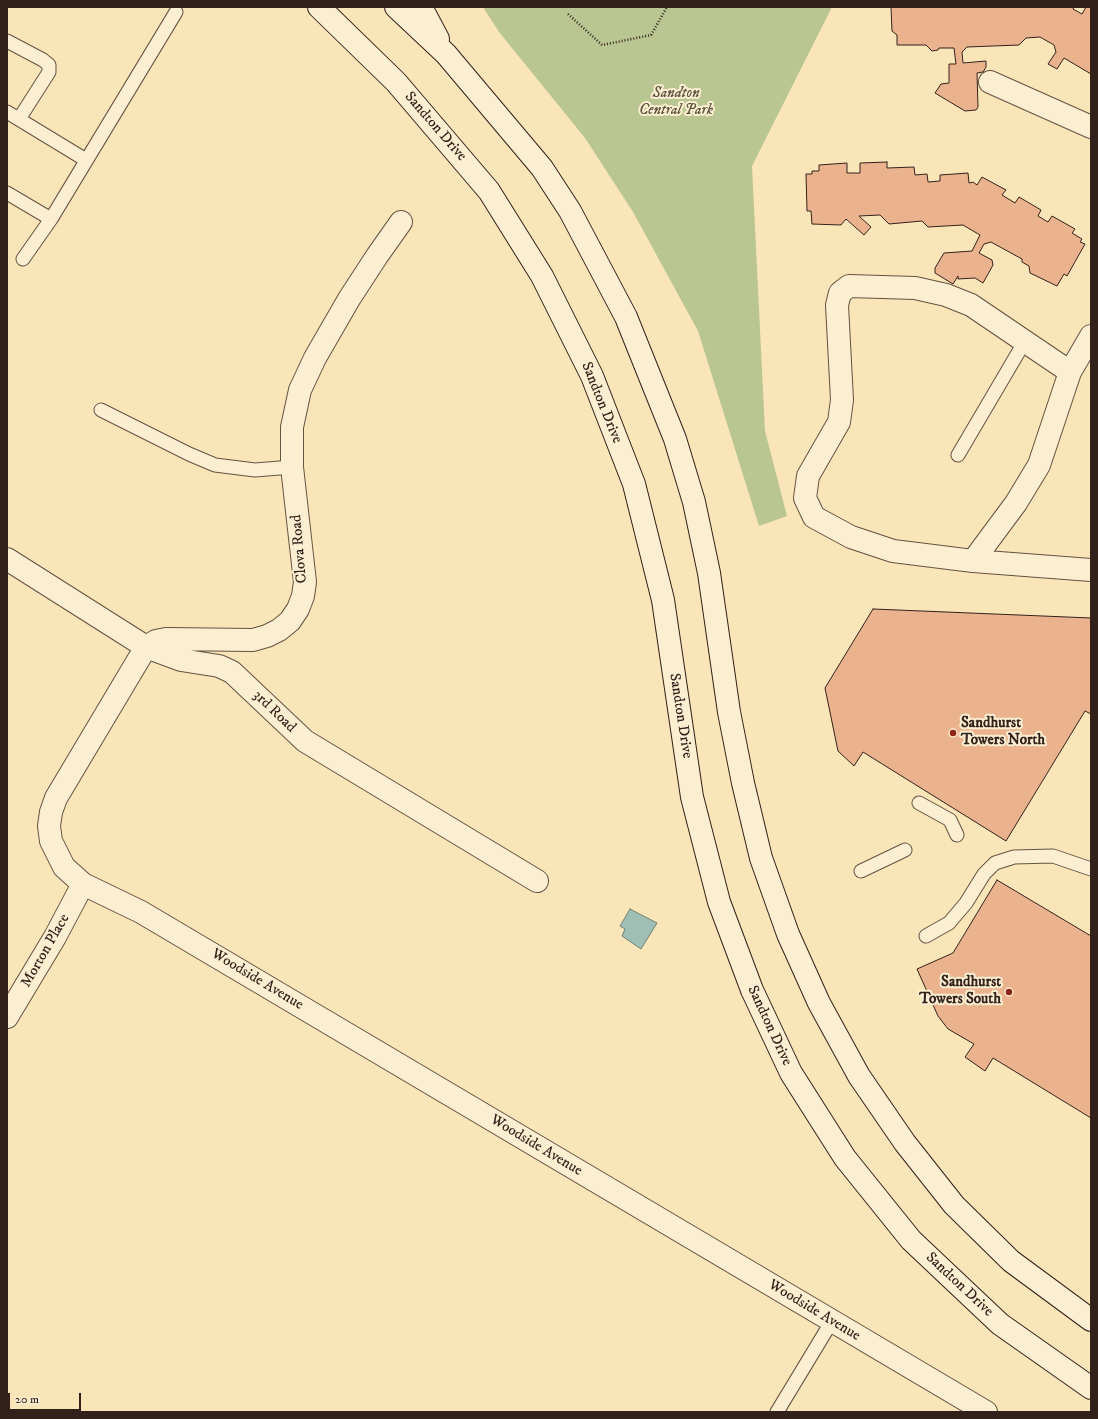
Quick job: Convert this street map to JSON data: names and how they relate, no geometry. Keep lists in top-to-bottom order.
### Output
{
  "streets": {
    "street": [
      "Sandton Drive",
      "Clova Road",
      "3rd Road",
      "Morton Place",
      "Woodside Avenue"
    ]
  },
  "crossings": [
    ["Clova Road", "3rd Road"],
    ["Morton Place", "Woodside Avenue"]
  ],
  "parks": ["Sandton Central Park"],
  "places": ["Sandhurst Towers North", "Sandhurst Towers South"],
  "scale_bar": "20 m"
}
